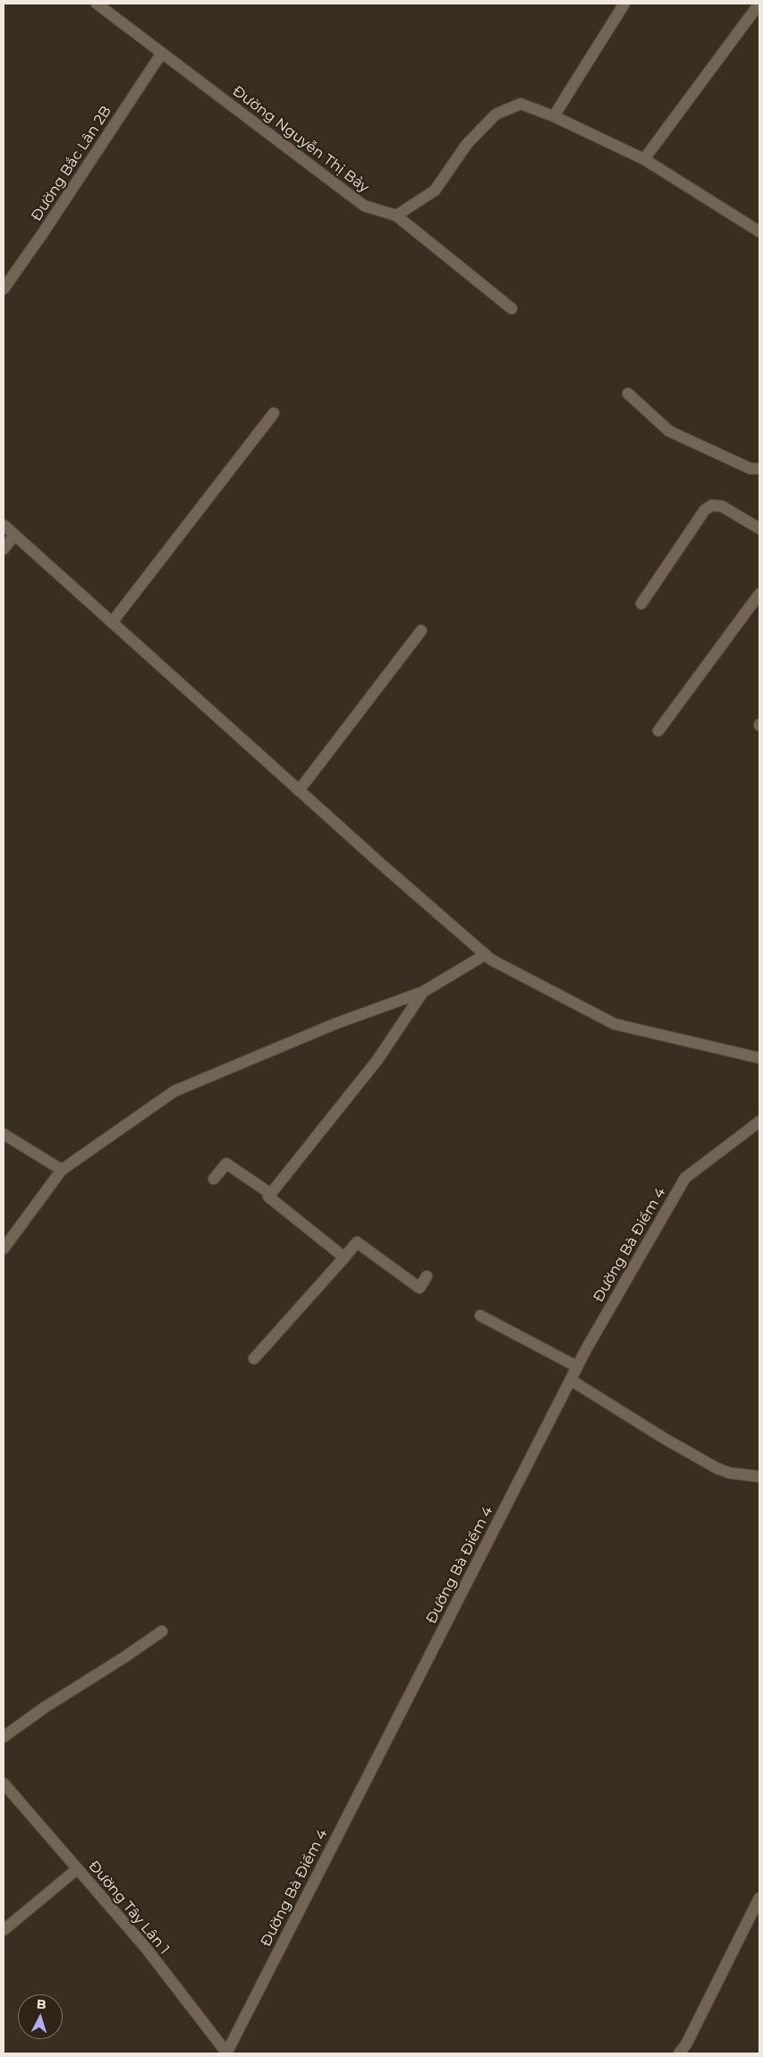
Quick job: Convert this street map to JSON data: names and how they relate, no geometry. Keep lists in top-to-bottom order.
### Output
{
  "streets": {
    "street": [
      "Đường Nguyễn Thị Bảy",
      "Đường Bắc Lân 2B",
      "Đường Bà Điểm 4",
      "Đường Tây Lân 1"
    ]
  },
  "crossings": [
    ["Đường Nguyễn Thị Bảy", "Đường Bắc Lân 2B"],
    ["Đường Bà Điểm 4", "Đường Tây Lân 1"]
  ],
  "north": "top"
}
